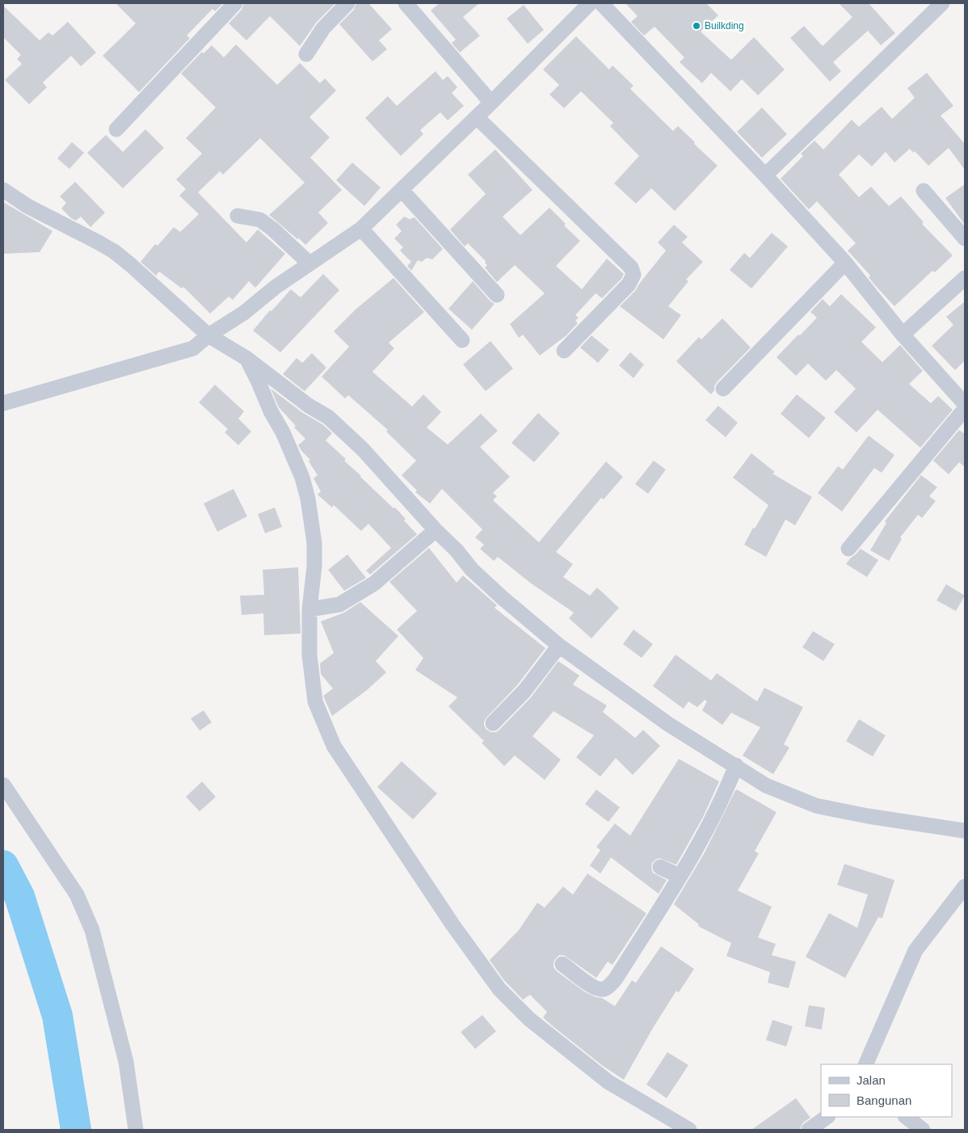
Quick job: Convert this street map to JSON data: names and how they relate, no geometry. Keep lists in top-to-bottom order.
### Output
{
  "places": ["Builkding"],
  "legend": ["Jalan", "Bangunan"]
}
